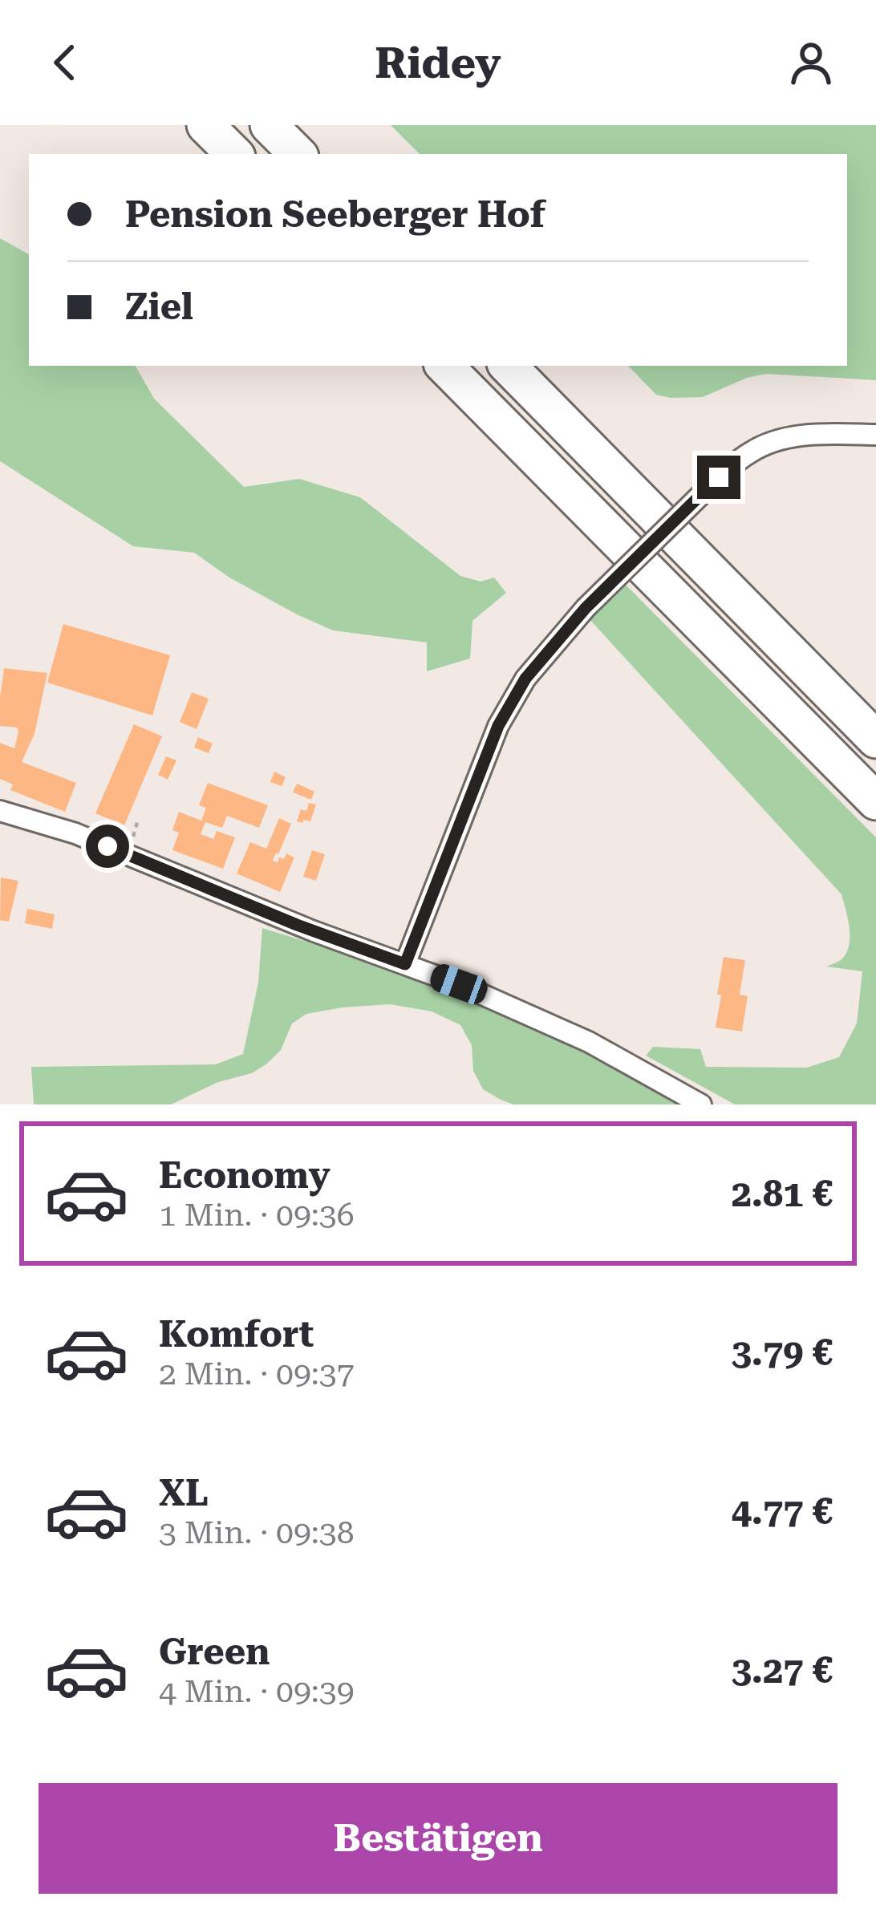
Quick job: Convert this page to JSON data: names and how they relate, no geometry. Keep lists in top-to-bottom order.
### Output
{
  "page": {
    "header": "Ridey",
    "banner": ["Pension Seeberger Hof", "Ziel"],
    "list": [
      {
        "name": "Economy",
        "note": "1 Min. · 09:36",
        "value": "2.81 €"
      },
      {
        "name": "Komfort",
        "note": "2 Min. · 09:37",
        "value": "3.79 €"
      },
      {
        "name": "XL",
        "note": "3 Min. · 09:38",
        "value": "4.77 €"
      },
      {
        "name": "Green",
        "note": "4 Min. · 09:39",
        "value": "3.27 €"
      }
    ],
    "buttons": "Bestätigen"
  }
}
